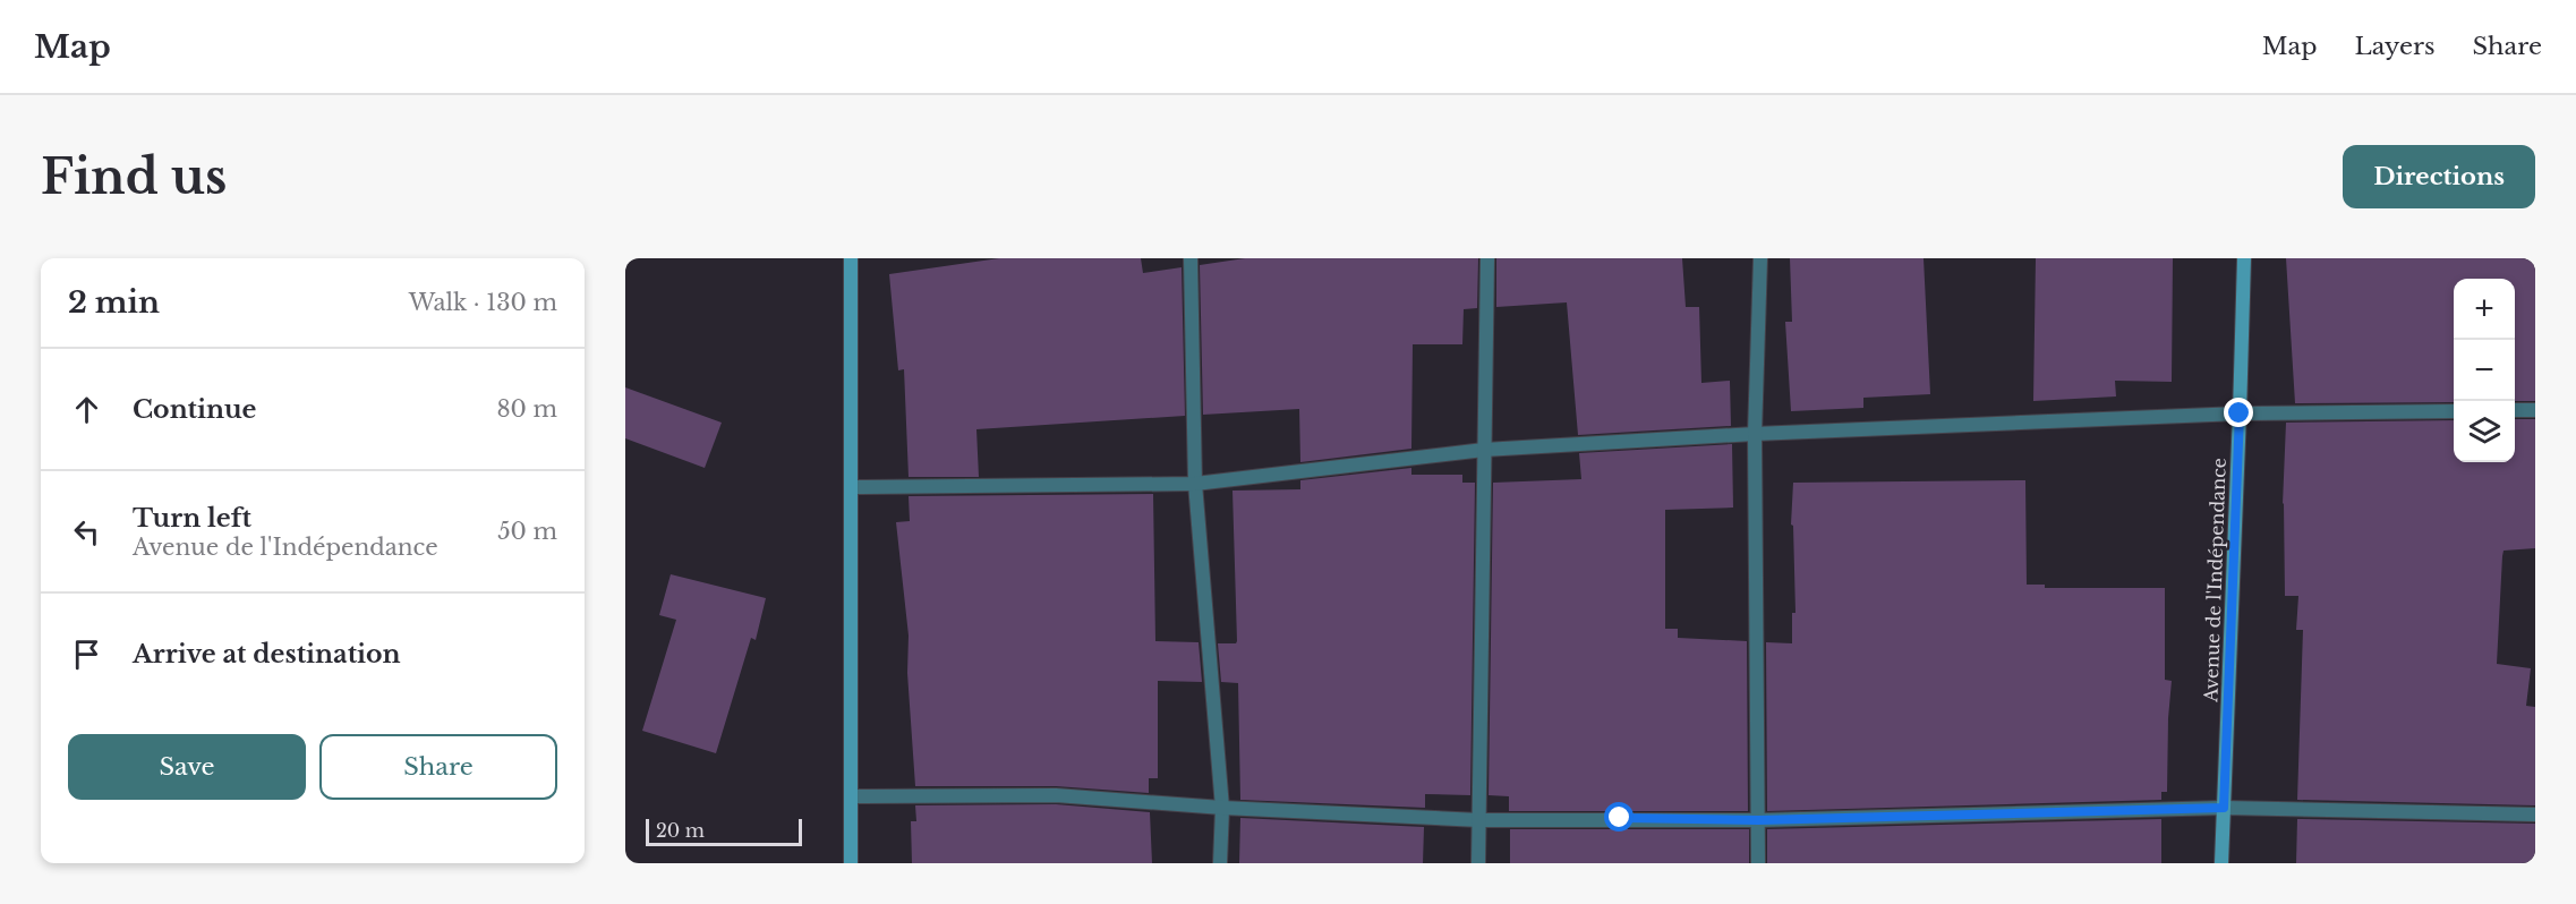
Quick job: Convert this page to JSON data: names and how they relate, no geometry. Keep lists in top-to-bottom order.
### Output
{
  "streets": {
    "main road": ["Avenue de l'Indépendance"]
  },
  "scale_bar": "20 m",
  "page": {
    "header": "Map",
    "nav": ["Map", "Layers", "Share"],
    "buttons": [
      "Directions",
      ["Save", "Share"]
    ],
    "title": "Find us",
    "heading": ["2 min", "Walk · 130 m"],
    "map_buttons": ["+", "−"],
    "list": [
      ["Continue", "80 m"],
      ["Turn left", "Avenue de l'Indépendance", "50 m"],
      "Arrive at destination"
    ],
    "scale": "20 m"
  }
}
